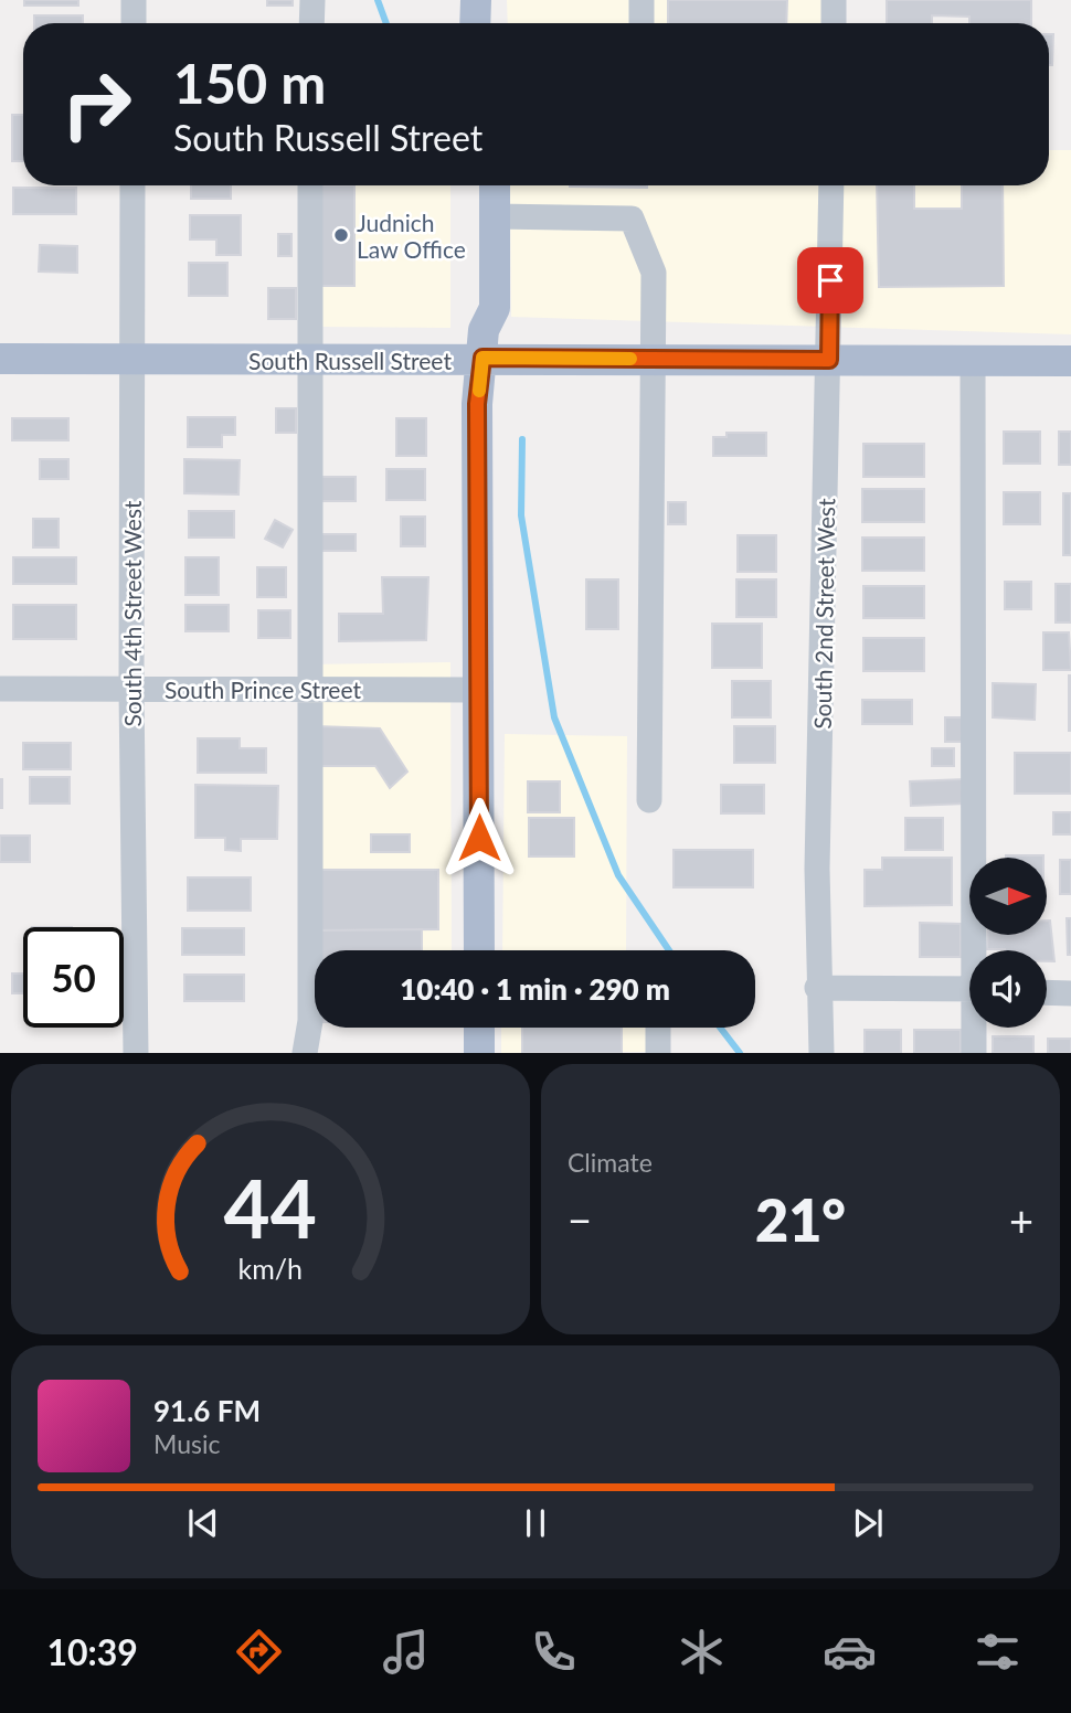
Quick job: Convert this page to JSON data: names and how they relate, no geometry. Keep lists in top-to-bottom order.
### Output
{
  "streets": {
    "main road": ["South Russell Street"],
    "street": ["South 4th Street West", "South 2nd Street West", "South Prince Street"]
  },
  "crossings": [
    ["South Russell Street", "South 4th Street West"],
    ["South Russell Street", "South 2nd Street West"],
    ["South 4th Street West", "South Prince Street"]
  ],
  "places": ["Judnich Law Office"],
  "north": "right",
  "page": {
    "turn": ["150 m", "South Russell Street"],
    "limit": "50",
    "trip": "10:40 · 1 min · 290 m",
    "tile": "Climate",
    "heat": ["−", "21°", "+"],
    "song": ["91.6 FM", "Music"],
    "tabs": "10:39",
    "gauge": ["44", "km/h"]
  }
}
